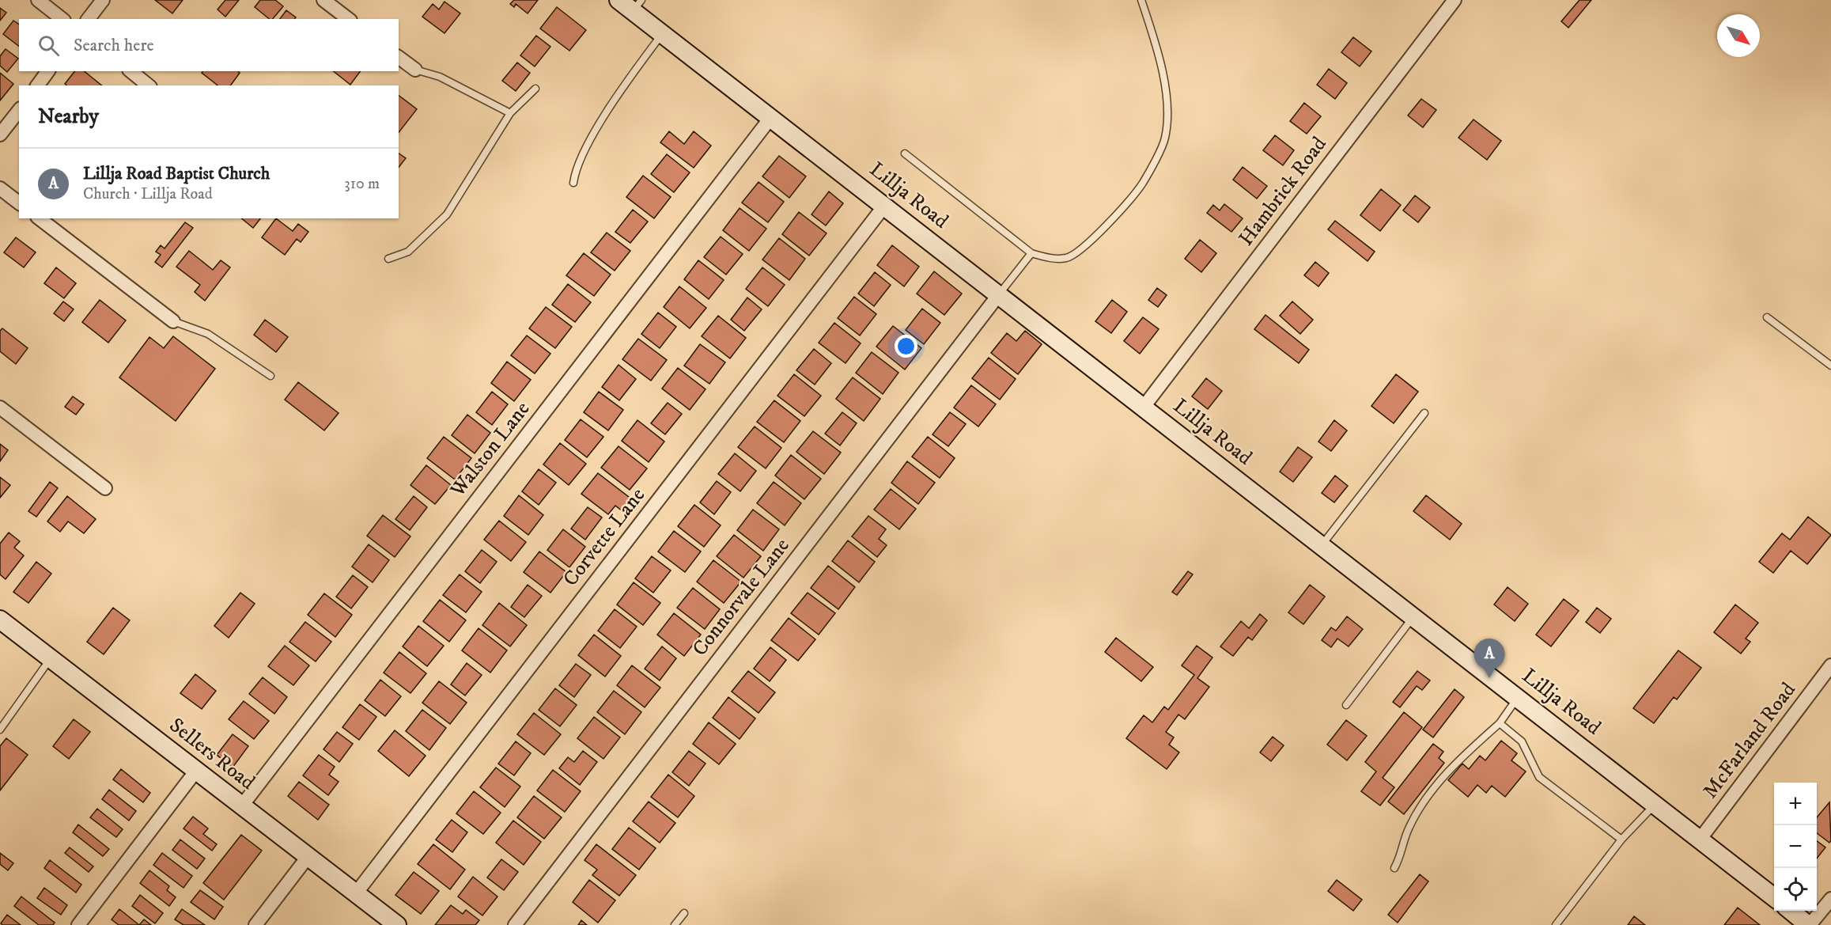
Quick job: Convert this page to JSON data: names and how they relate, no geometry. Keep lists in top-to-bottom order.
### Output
{
  "streets": {
    "street": [
      "Hambrick Road",
      "Lillja Road",
      "Walston Lane",
      "Corvette Lane",
      "Connorvale Lane",
      "McFarland Road",
      "Sellers Road"
    ]
  },
  "crossings": [
    ["Hambrick Road", "Lillja Road"],
    ["Lillja Road", "Walston Lane"],
    ["Lillja Road", "Corvette Lane"],
    ["Lillja Road", "Connorvale Lane"],
    ["Lillja Road", "McFarland Road"],
    ["Walston Lane", "Sellers Road"],
    ["Corvette Lane", "Sellers Road"]
  ],
  "north": "bottom right",
  "page": {
    "search": "Search here",
    "heading": "Nearby",
    "list": [
      {
        "mark": "A",
        "name": "Lillja Road Baptist Church",
        "note": "Church · Lillja Road",
        "value": "310 m"
      }
    ],
    "pins": "A",
    "map_buttons": ["+", "−"]
  }
}
